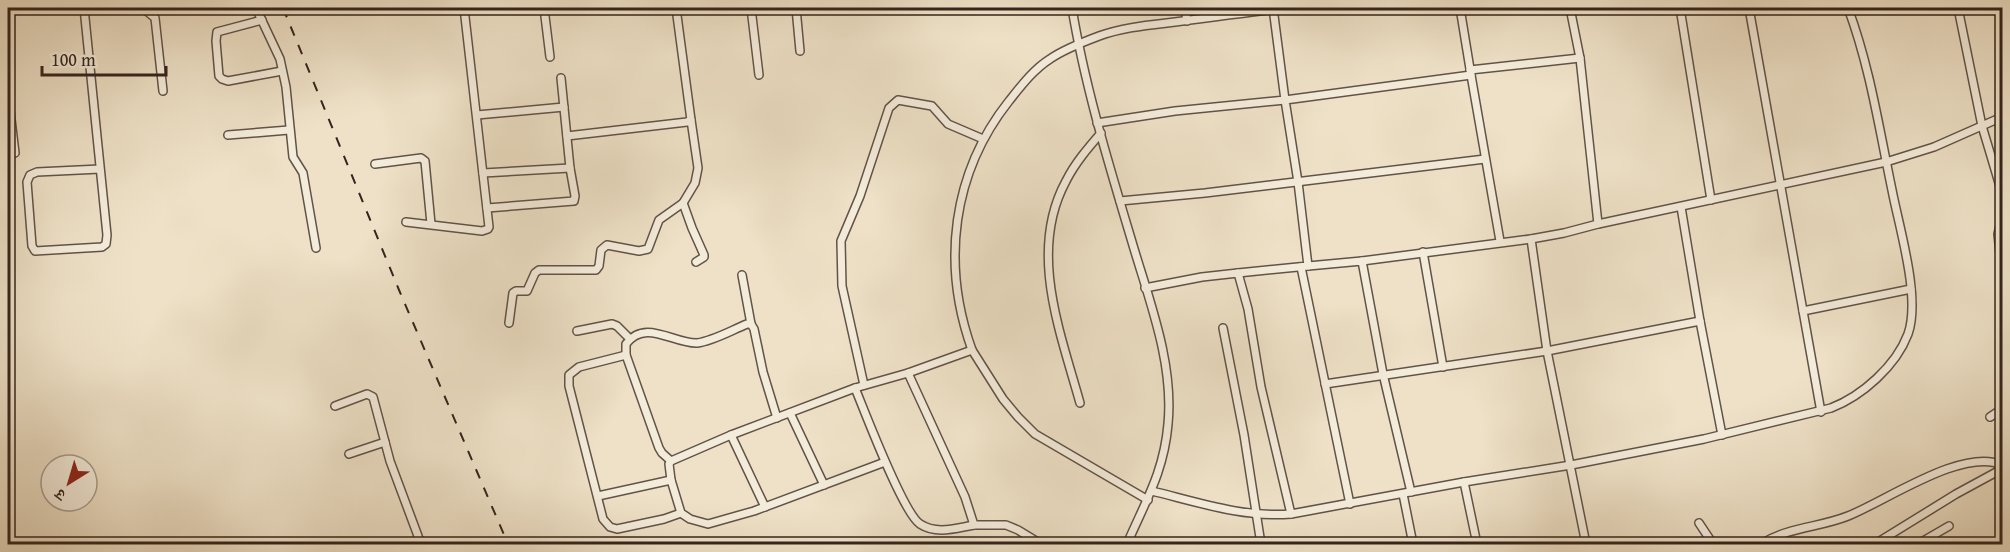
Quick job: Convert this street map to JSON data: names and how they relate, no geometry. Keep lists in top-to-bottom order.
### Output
{
  "scale_bar": "100 m",
  "north": "bottom left"
}
